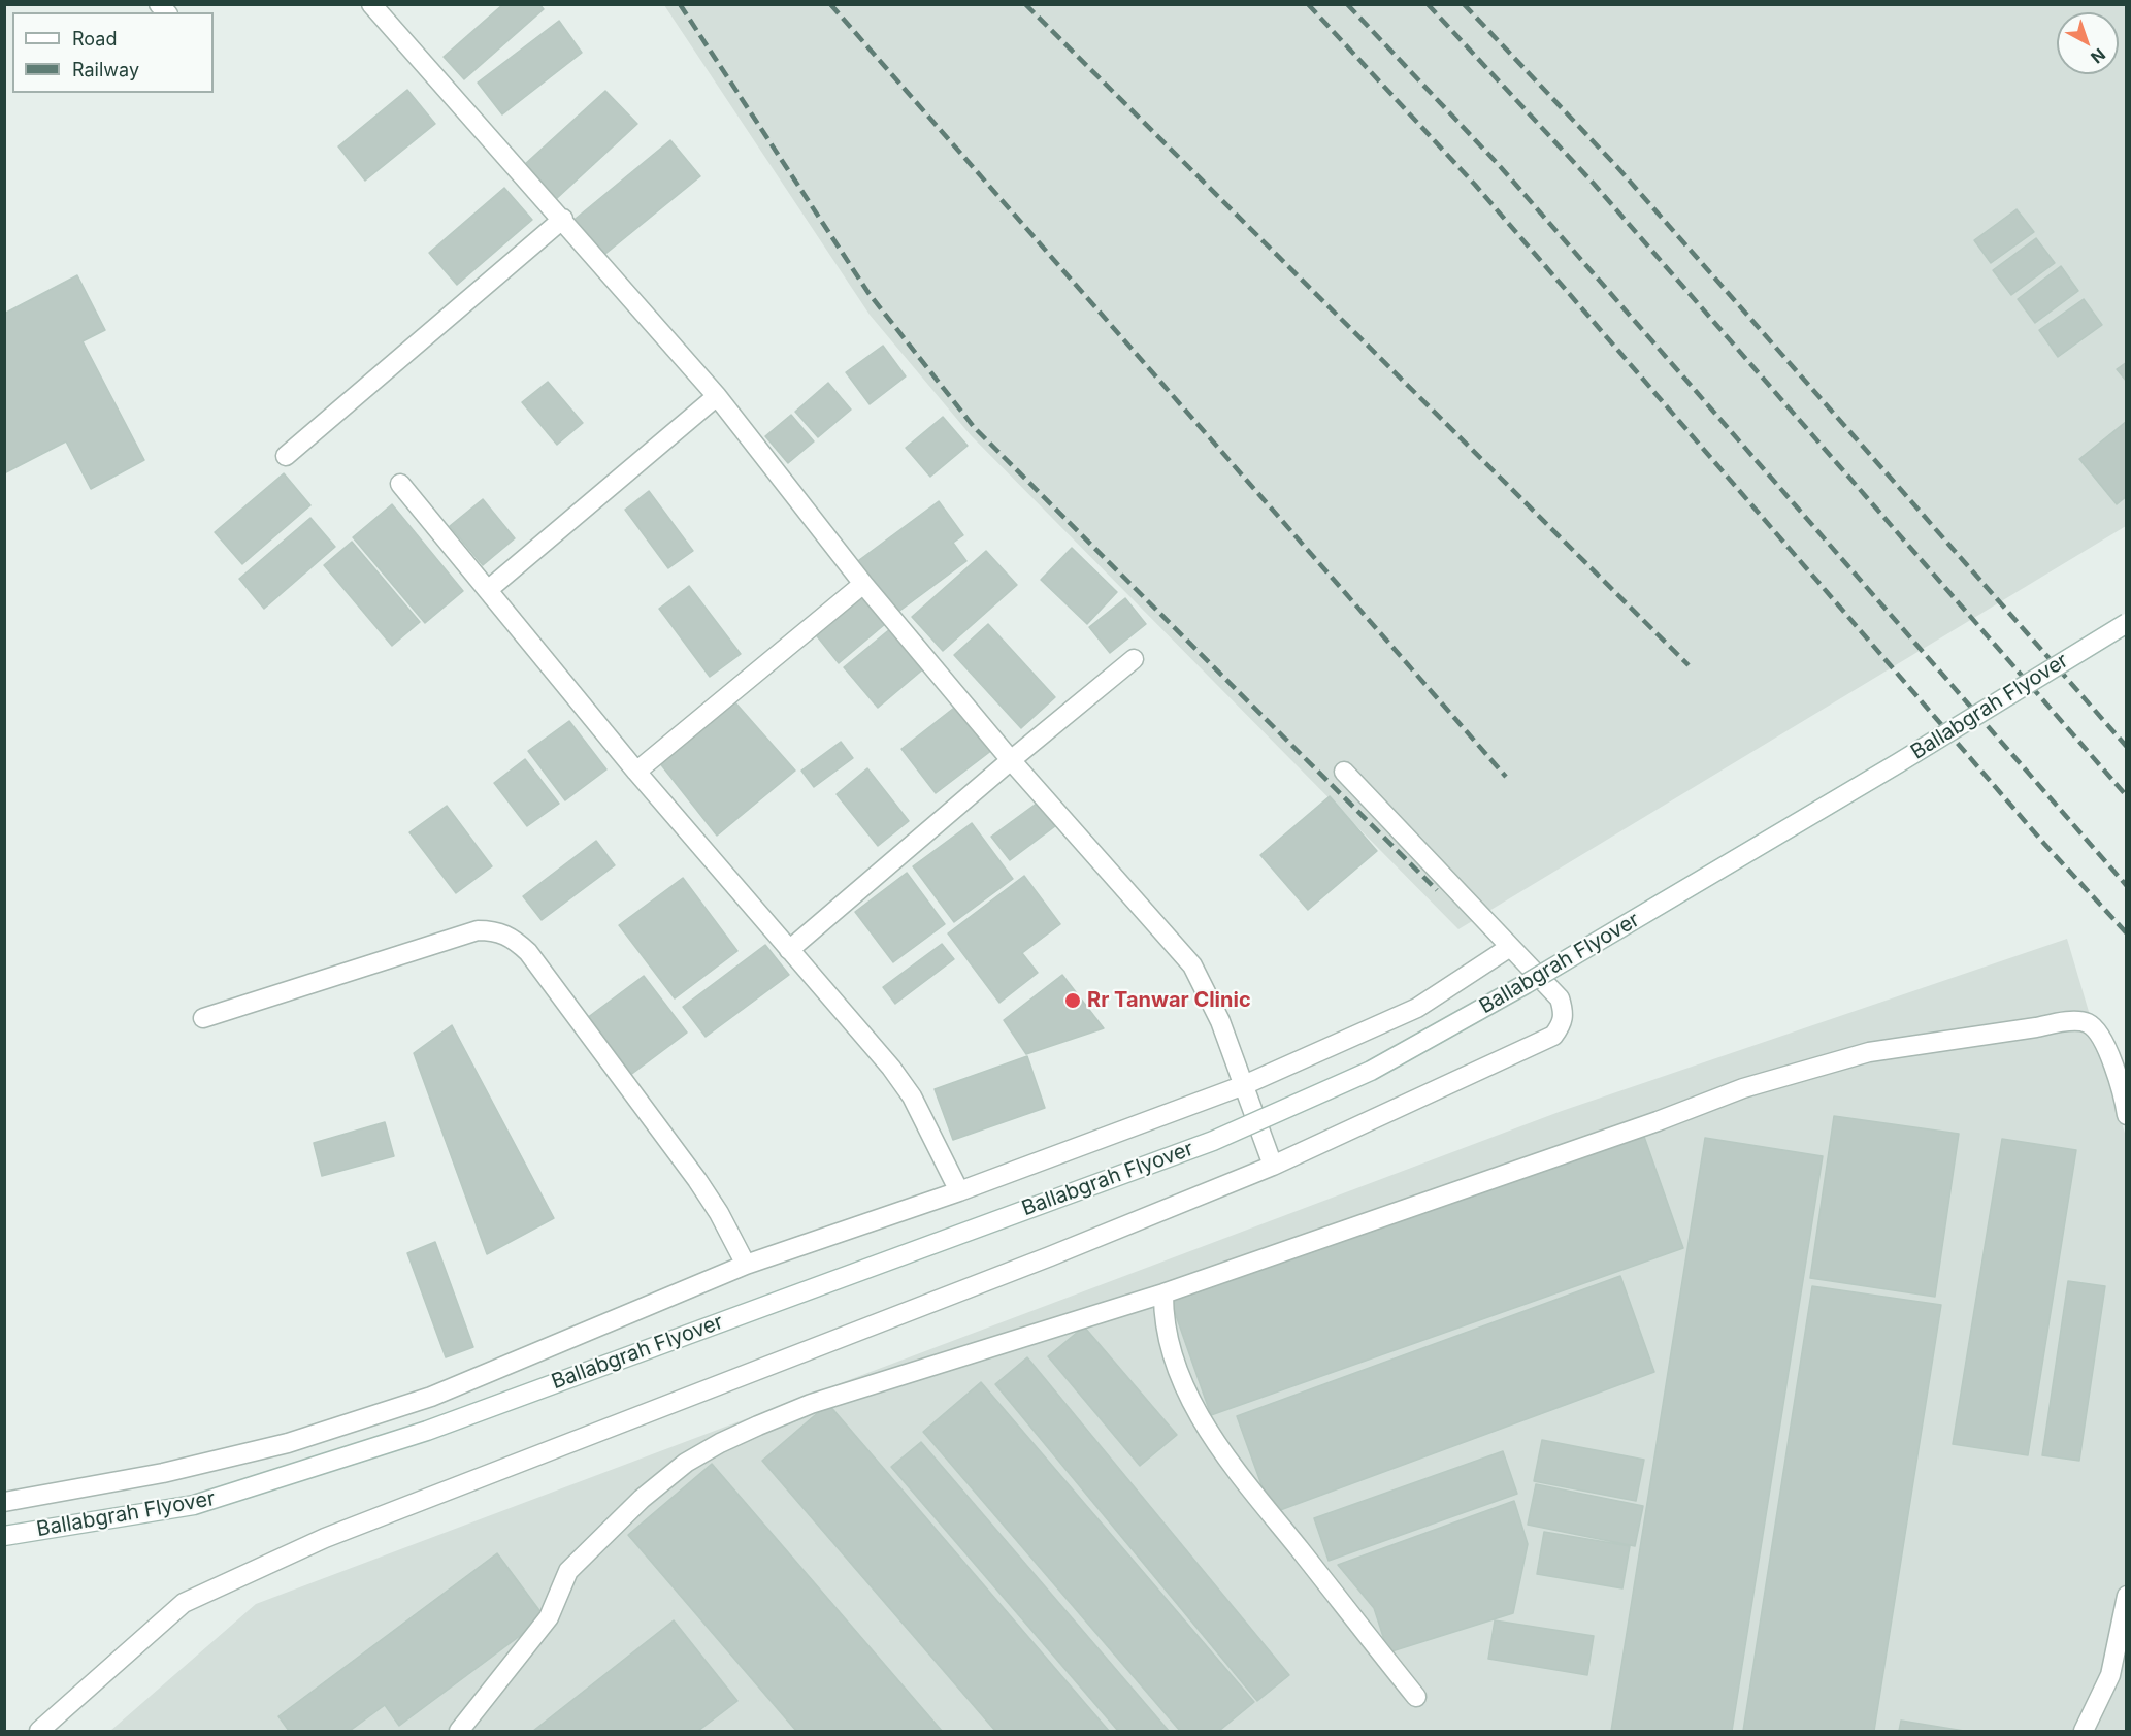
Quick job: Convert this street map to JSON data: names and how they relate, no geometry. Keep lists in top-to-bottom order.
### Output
{
  "streets": {
    "street": ["Ballabgrah Flyover"]
  },
  "places": ["Rr Tanwar Clinic"],
  "legend": ["Road", "Railway"],
  "north": "bottom right"
}
